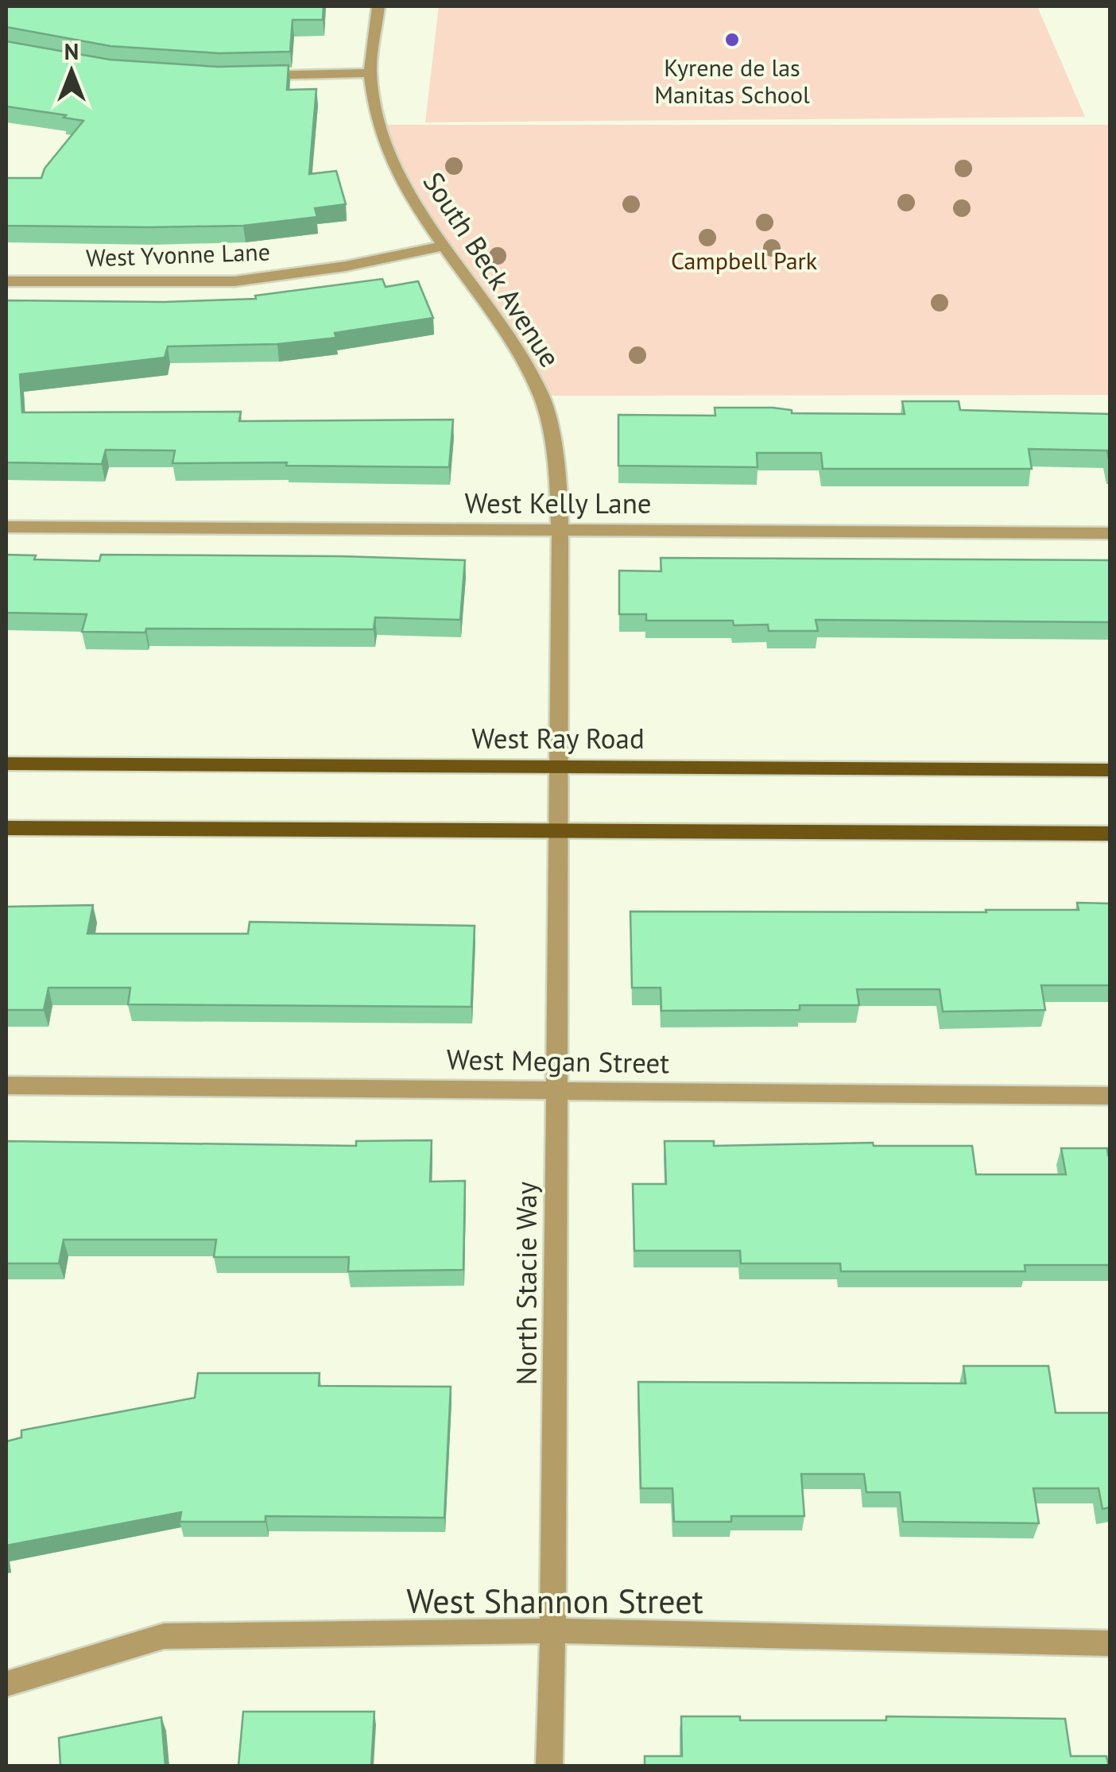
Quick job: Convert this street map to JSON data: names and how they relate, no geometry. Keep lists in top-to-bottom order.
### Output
{
  "streets": {
    "main road": ["West Ray Road"],
    "street": [
      "West Yvonne Lane",
      "South Beck Avenue",
      "West Kelly Lane",
      "West Megan Street",
      "North Stacie Way",
      "West Shannon Street"
    ]
  },
  "crossings": [
    ["West Yvonne Lane", "South Beck Avenue"],
    ["South Beck Avenue", "West Kelly Lane"],
    ["South Beck Avenue", "West Ray Road"],
    ["South Beck Avenue", "North Stacie Way"],
    ["West Megan Street", "North Stacie Way"],
    ["North Stacie Way", "West Shannon Street"]
  ],
  "parks": ["Campbell Park"],
  "places": ["Kyrene de las Manitas School"],
  "north": "top"
}
